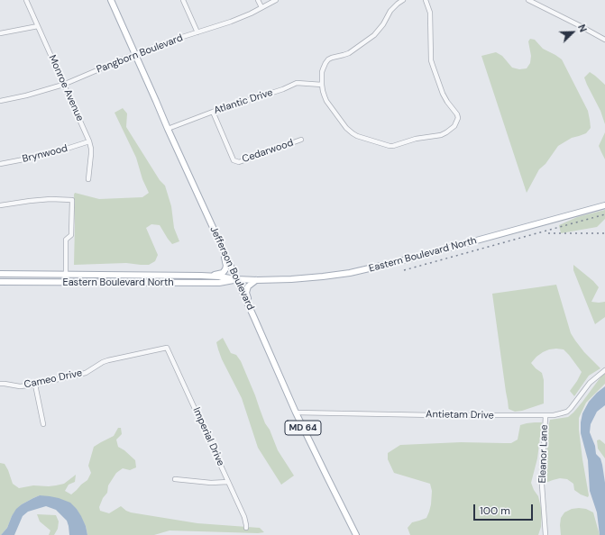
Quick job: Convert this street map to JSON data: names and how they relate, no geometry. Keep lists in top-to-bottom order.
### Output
{
  "streets": {
    "main road": ["Eastern Boulevard North", "Jefferson Boulevard", "MD 64"],
    "street": [
      "Pangborn Boulevard",
      "Monroe Avenue",
      "Atlantic Drive",
      "Cedarwood",
      "Brynwood",
      "Cameo Drive",
      "Antietam Drive",
      "Imperial Drive",
      "Eleanor Lane"
    ]
  },
  "crossings": [
    ["Pangborn Boulevard", "Monroe Avenue"],
    ["Pangborn Boulevard", "Jefferson Boulevard"],
    ["Monroe Avenue", "Brynwood"],
    ["Atlantic Drive", "Cedarwood"],
    ["Atlantic Drive", "Jefferson Boulevard"],
    ["Eastern Boulevard North", "Jefferson Boulevard"],
    ["Jefferson Boulevard", "Antietam Drive"],
    ["Cameo Drive", "Imperial Drive"],
    ["Antietam Drive", "Eleanor Lane"]
  ],
  "scale_bar": "100 m",
  "north": "top right"
}
